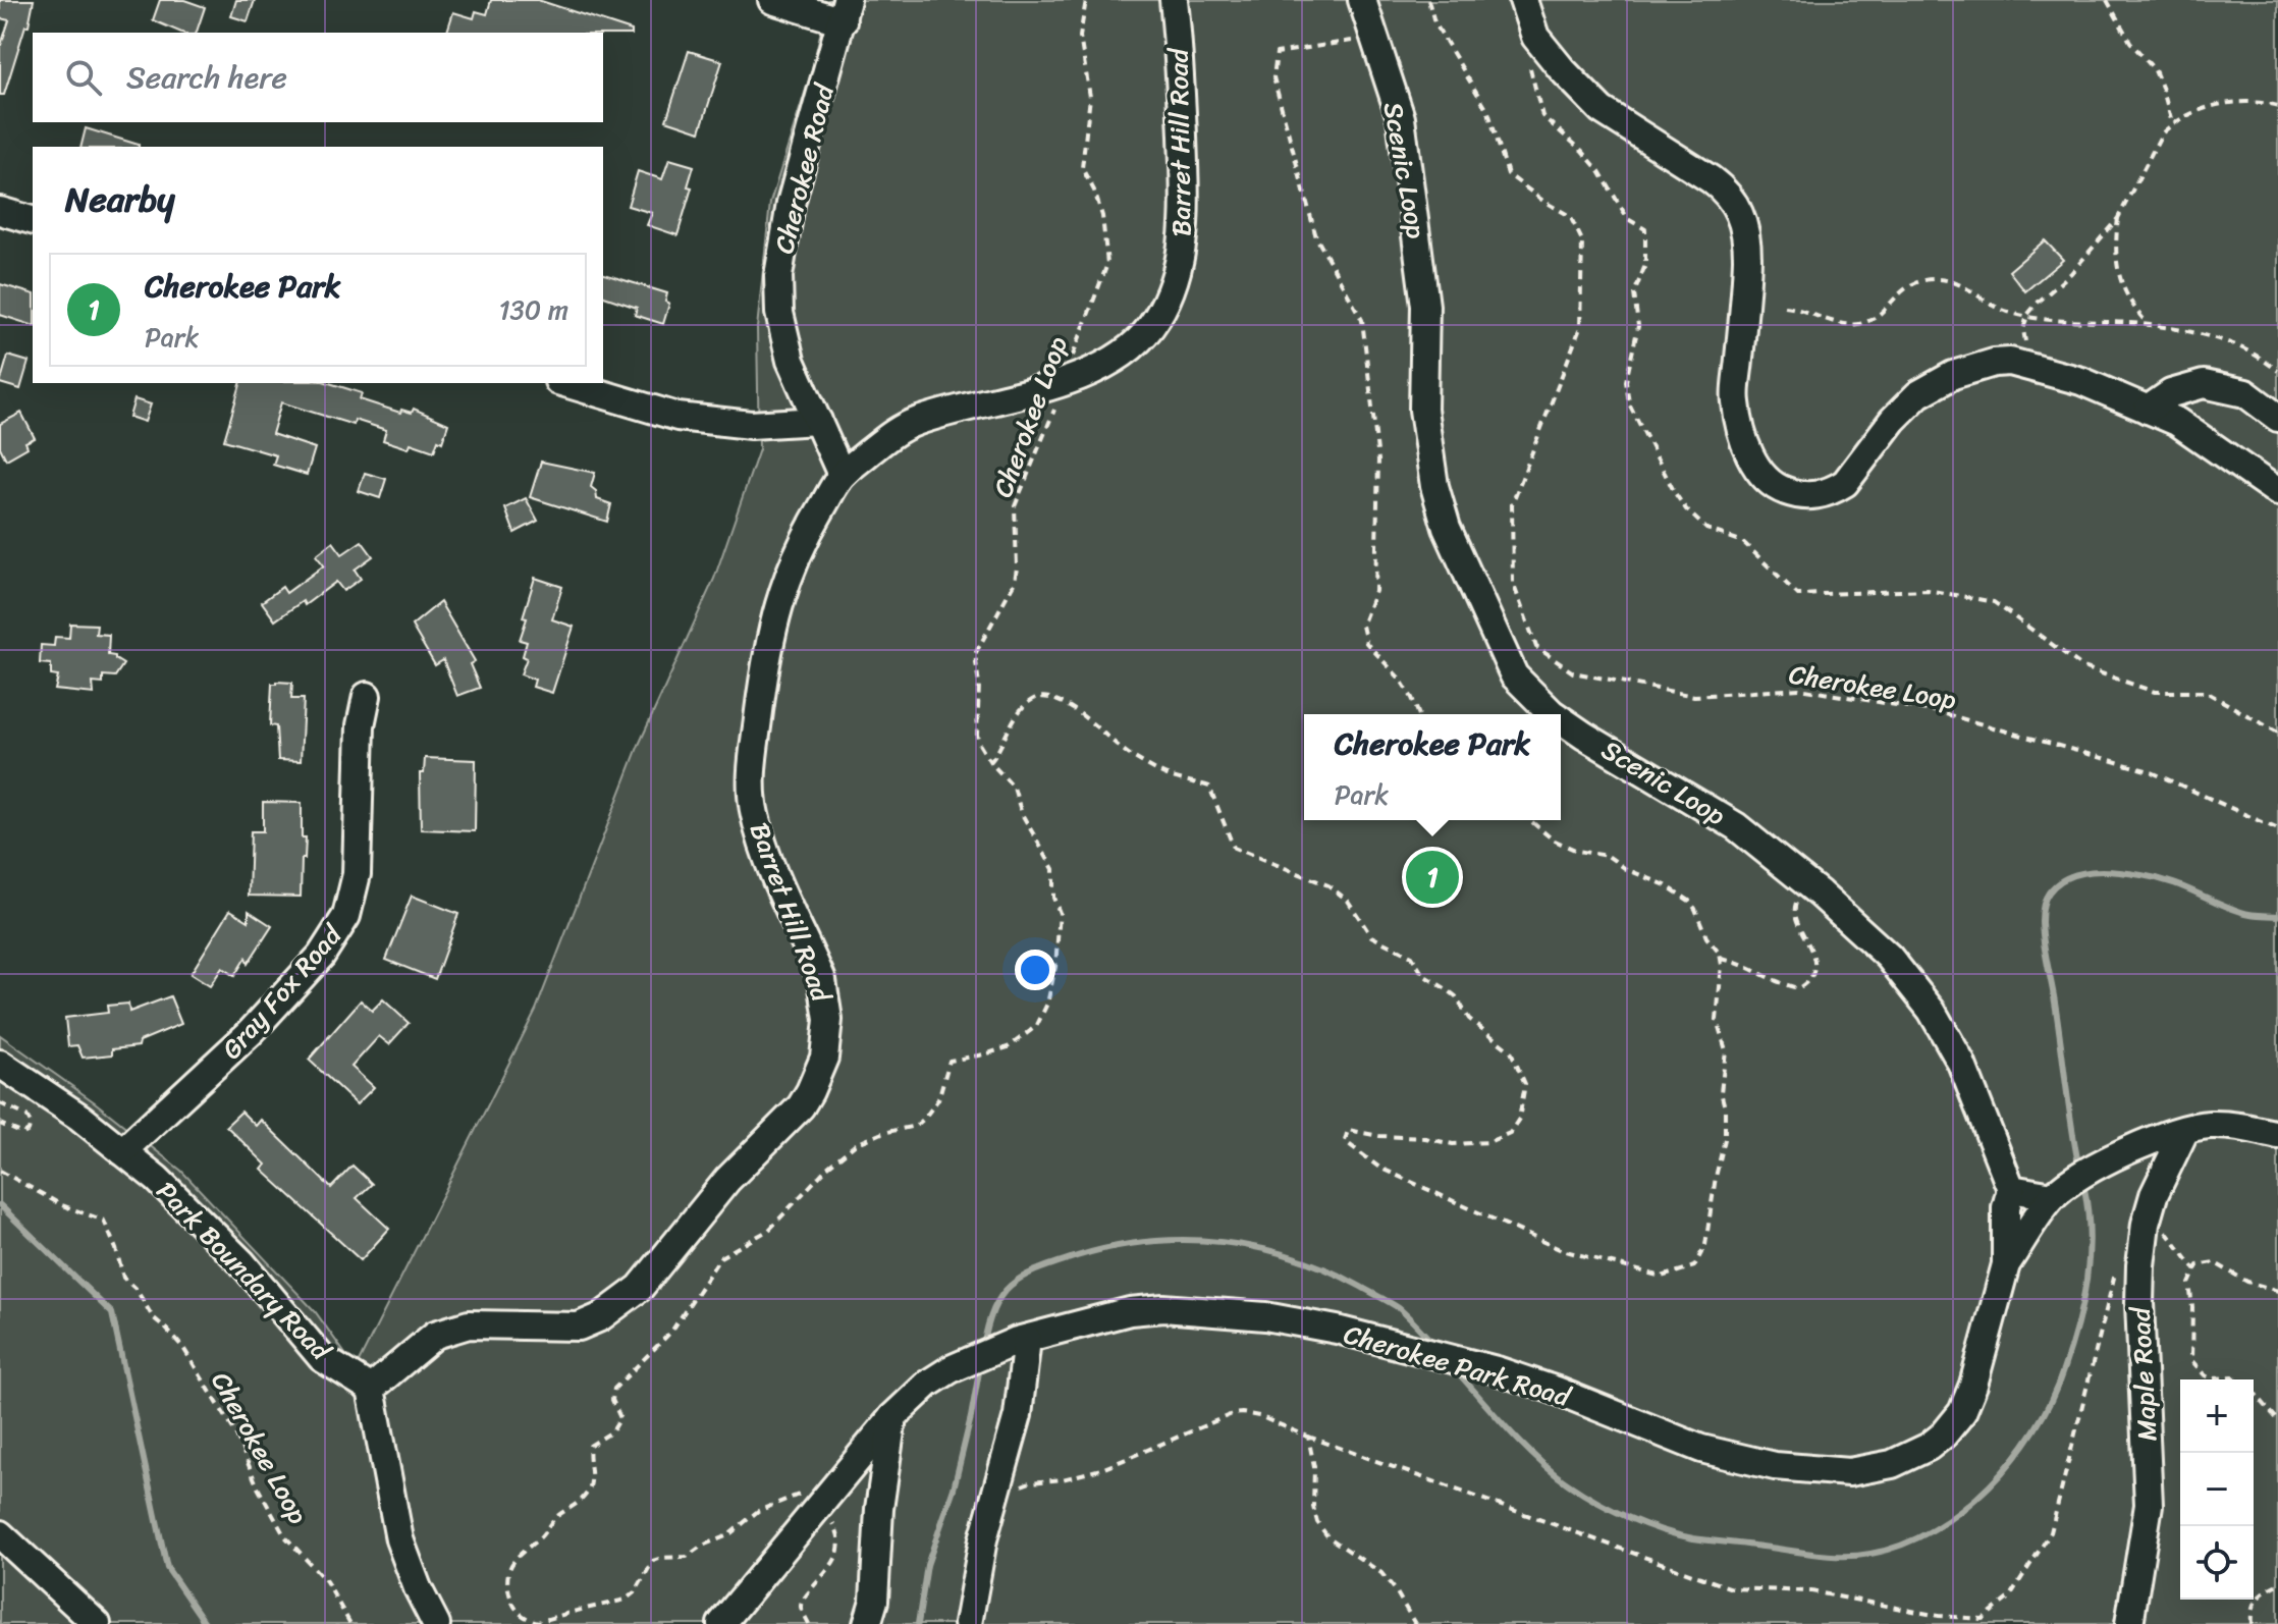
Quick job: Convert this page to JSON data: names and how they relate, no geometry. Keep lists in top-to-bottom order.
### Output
{
  "streets": {
    "street": [
      "Barret Hill Road",
      "Cherokee Road",
      "Scenic Loop",
      "Gray Fox Road",
      "Park Boundary Road",
      "Cherokee Park Road",
      "Maple Road"
    ],
    "path": ["Cherokee Loop"]
  },
  "crossings": [
    ["Barret Hill Road", "Cherokee Road"],
    ["Barret Hill Road", "Cherokee Loop"],
    ["Barret Hill Road", "Park Boundary Road"],
    ["Scenic Loop", "Cherokee Park Road"],
    ["Gray Fox Road", "Park Boundary Road"]
  ],
  "page": {
    "search": "Search here",
    "heading": "Nearby",
    "list": [
      {
        "mark": "1",
        "name": "Cherokee Park",
        "note": "Park",
        "value": "130 m"
      }
    ],
    "popup": ["Cherokee Park", "Park"],
    "pins": "1",
    "map_buttons": ["+", "−"]
  }
}
